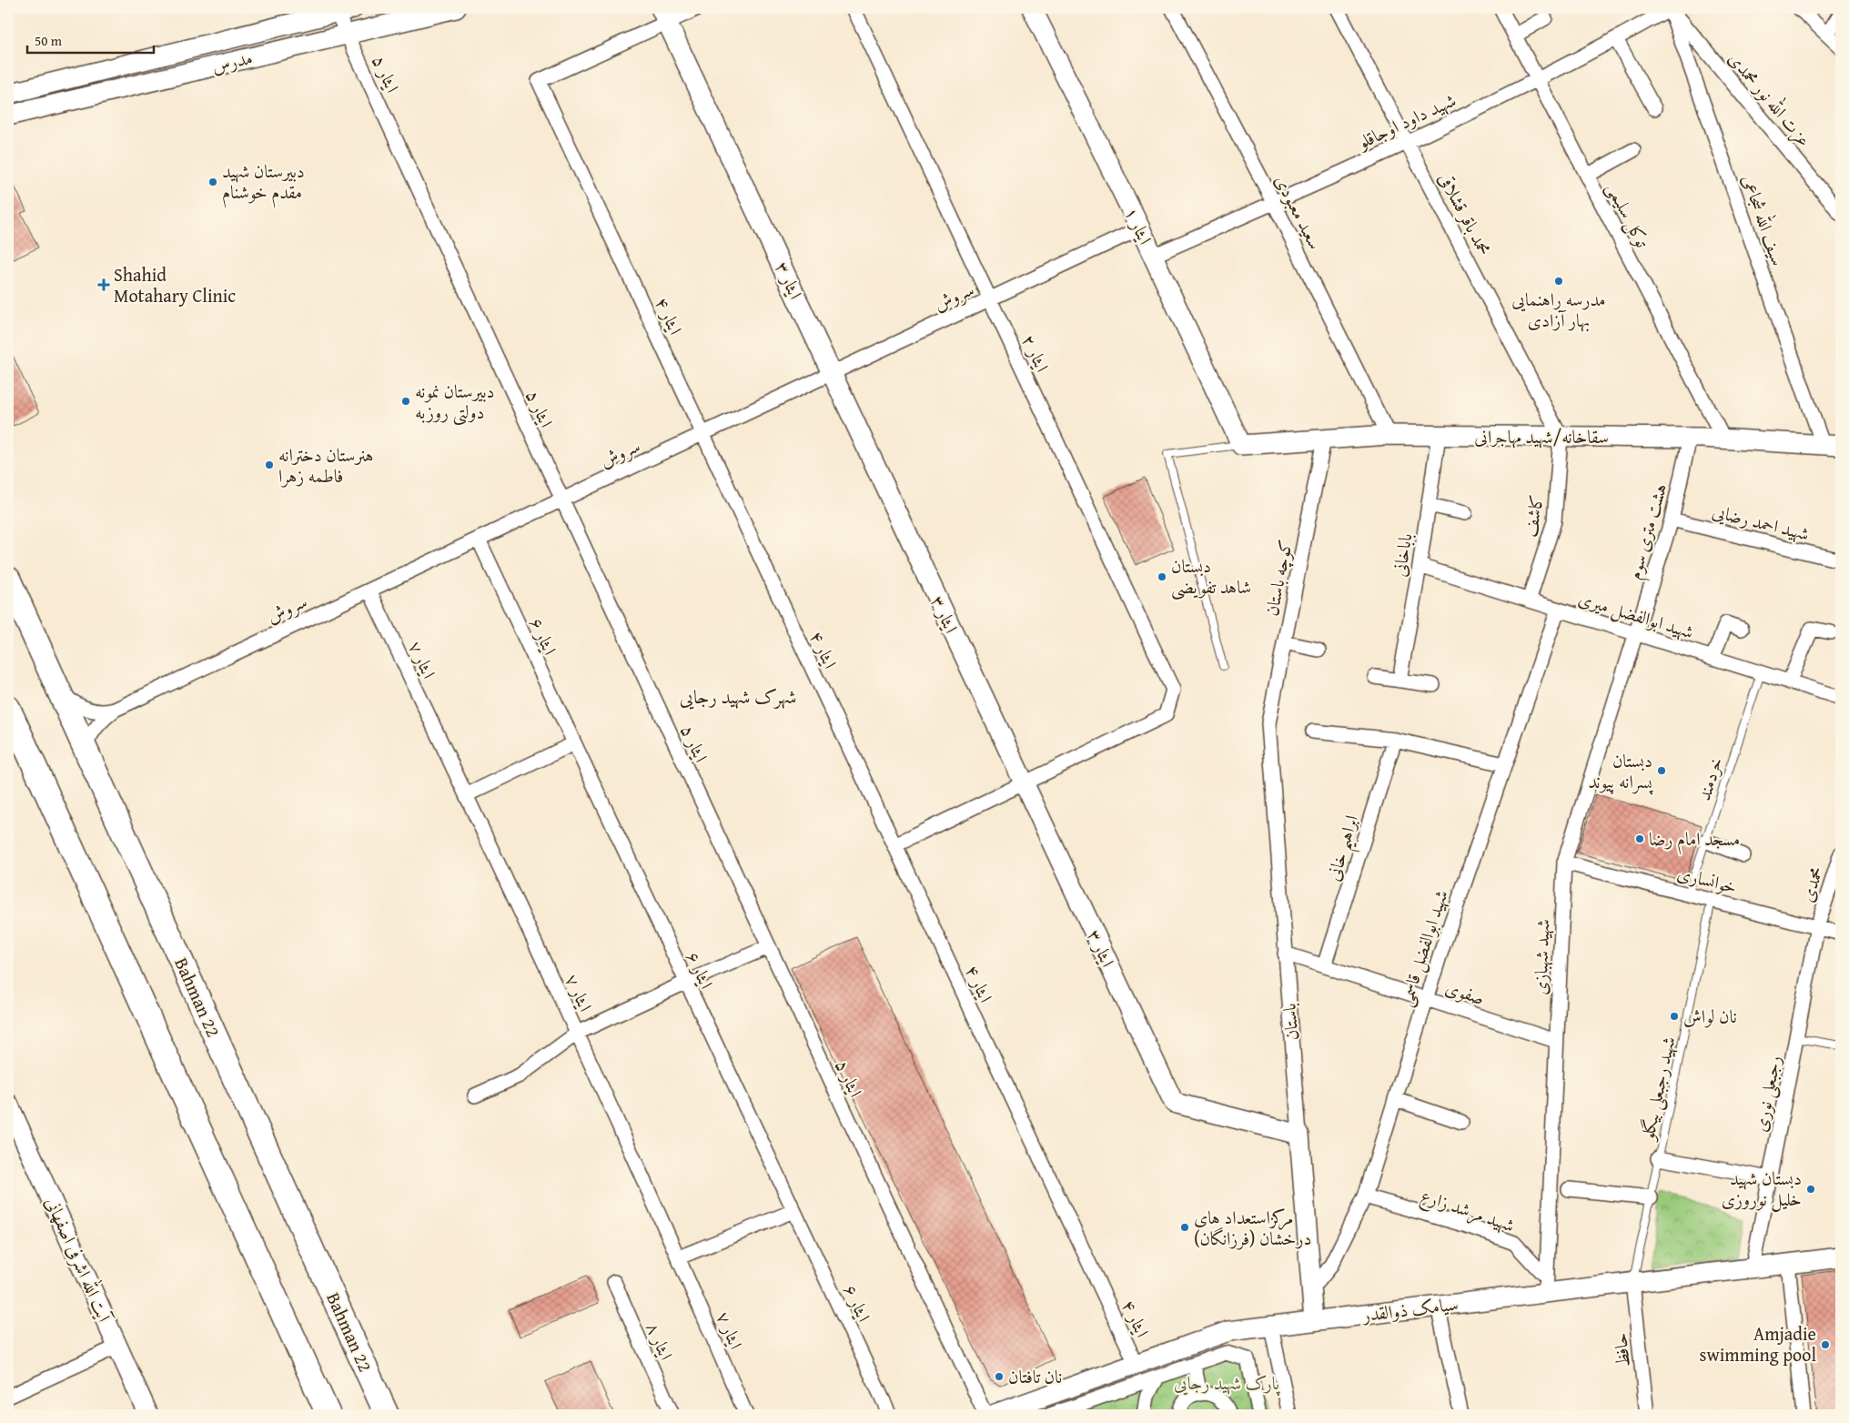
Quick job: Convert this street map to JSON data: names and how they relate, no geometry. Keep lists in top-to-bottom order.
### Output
{
  "streets": {
    "highway": ["Bahman 22"],
    "street": [
      "مدرس",
      "ایثار ۵",
      "عزت الله نور محمدی",
      "شهید داود اوجاقلو",
      "سعید معبودی",
      "محمد باقر قشلاقی",
      "توکل سلیمی",
      "سیف الله شجاعی",
      "ایثار ۱",
      "ایثار ۳",
      "سروش",
      "ایثار ۴",
      "ایثار ۲",
      "سقاخانه/شهید مهاجرانی",
      "کاشف",
      "شهید احمد رضایی",
      "هشت متری سوم",
      "باباخانی",
      "کوچه باستان",
      "شهید ابوالفضل میری",
      "ایثار ۶",
      "ایثار ۷",
      "ابراهیم خانی",
      "خوانساری",
      "محمدی",
      "شهید ابوالفضل قاسمی",
      "شهید شهبازی",
      "صفوی",
      "باستان",
      "رجبعلی نوری",
      "شهید مرشد زارع",
      "آیت الله اشرفی اصفهانی",
      "سیامک ذوالقدر",
      "ایثار ۸",
      "حافظ"
    ],
    "lane": ["خردمند", "شهید رجبعلی بیگلو"]
  },
  "crossings": [
    ["مدرس", "ایثار ۵"],
    ["ایثار ۵", "سروش"],
    ["عزت الله نور محمدی", "شهید داود اوجاقلو"],
    ["عزت الله نور محمدی", "سیف الله شجاعی"],
    ["شهید داود اوجاقلو", "سعید معبودی"],
    ["شهید داود اوجاقلو", "محمد باقر قشلاقی"],
    ["شهید داود اوجاقلو", "توکل سلیمی"],
    ["شهید داود اوجاقلو", "سیف الله شجاعی"],
    ["شهید داود اوجاقلو", "ایثار ۱"],
    ["سعید معبودی", "سقاخانه/شهید مهاجرانی"],
    ["محمد باقر قشلاقی", "سقاخانه/شهید مهاجرانی"],
    ["محمد باقر قشلاقی", "کاشف"],
    ["توکل سلیمی", "سقاخانه/شهید مهاجرانی"],
    ["سیف الله شجاعی", "سقاخانه/شهید مهاجرانی"],
    ["ایثار ۱", "سروش"],
    ["ایثار ۱", "سقاخانه/شهید مهاجرانی"],
    ["ایثار ۳", "سروش"],
    ["ایثار ۳", "ایثار ۴"],
    ["ایثار ۳", "ایثار ۲"],
    ["ایثار ۳", "باستان"],
    ["سروش", "ایثار ۴"],
    ["سروش", "ایثار ۲"],
    ["سروش", "ایثار ۶"],
    ["سروش", "ایثار ۷"],
    ["ایثار ۴", "سیامک ذوالقدر"],
    ["سقاخانه/شهید مهاجرانی", "کاشف"],
    ["سقاخانه/شهید مهاجرانی", "هشت متری سوم"],
    ["سقاخانه/شهید مهاجرانی", "باباخانی"],
    ["سقاخانه/شهید مهاجرانی", "کوچه باستان"],
    ["کاشف", "شهید ابوالفضل میری"],
    ["شهید احمد رضایی", "هشت متری سوم"],
    ["هشت متری سوم", "شهید ابوالفضل میری"],
    ["هشت متری سوم", "شهید شهبازی"],
    ["باباخانی", "شهید ابوالفضل میری"],
    ["کوچه باستان", "باستان"],
    ["شهید ابوالفضل میری", "خردمند"],
    ["شهید ابوالفضل میری", "شهید ابوالفضل قاسمی"],
    ["شهید ابوالفضل میری", "شهید شهبازی"],
    ["خردمند", "خوانساری"],
    ["ابراهیم خانی", "صفوی"],
    ["خوانساری", "محمدی"],
    ["خوانساری", "شهید شهبازی"],
    ["خوانساری", "شهید رجبعلی بیگلو"],
    ["خوانساری", "رجبعلی نوری"],
    ["محمدی", "رجبعلی نوری"],
    ["شهید ابوالفضل قاسمی", "صفوی"],
    ["شهید ابوالفضل قاسمی", "باستان"],
    ["شهید ابوالفضل قاسمی", "شهید مرشد زارع"],
    ["شهید شهبازی", "صفوی"],
    ["شهید شهبازی", "شهید مرشد زارع"],
    ["شهید شهبازی", "سیامک ذوالقدر"],
    ["صفوی", "باستان"],
    ["باستان", "سیامک ذوالقدر"],
    ["شهید رجبعلی بیگلو", "سیامک ذوالقدر"],
    ["شهید رجبعلی بیگلو", "حافظ"],
    ["رجبعلی نوری", "سیامک ذوالقدر"],
    ["شهید مرشد زارع", "سیامک ذوالقدر"],
    ["سیامک ذوالقدر", "حافظ"]
  ],
  "districts": ["شهرک شهید رجایی"],
  "parks": ["پارک شهید رجایی"],
  "places": {
    "other": [
      "دبیرستان شهید مقدم خوشنام",
      "مدرسه راهنمایی بهار آزادی",
      "دبیرستان نمونه دولتی روزبه",
      "هنرستان دخترانه فاطمه زهرا",
      "دبستان شاهد تفویضی",
      "دبستان پسرانه پیوند",
      "مسجد امام رضا",
      "نان لواش",
      "دبستان شهید خلیل نوروزی",
      "مرکزاستعداد های درخشان (فرزانگان)",
      "Amjadie swimming pool",
      "نان تافتان"
    ],
    "health": ["Shahid Motahary Clinic"]
  },
  "scale_bar": "50 m"
}
